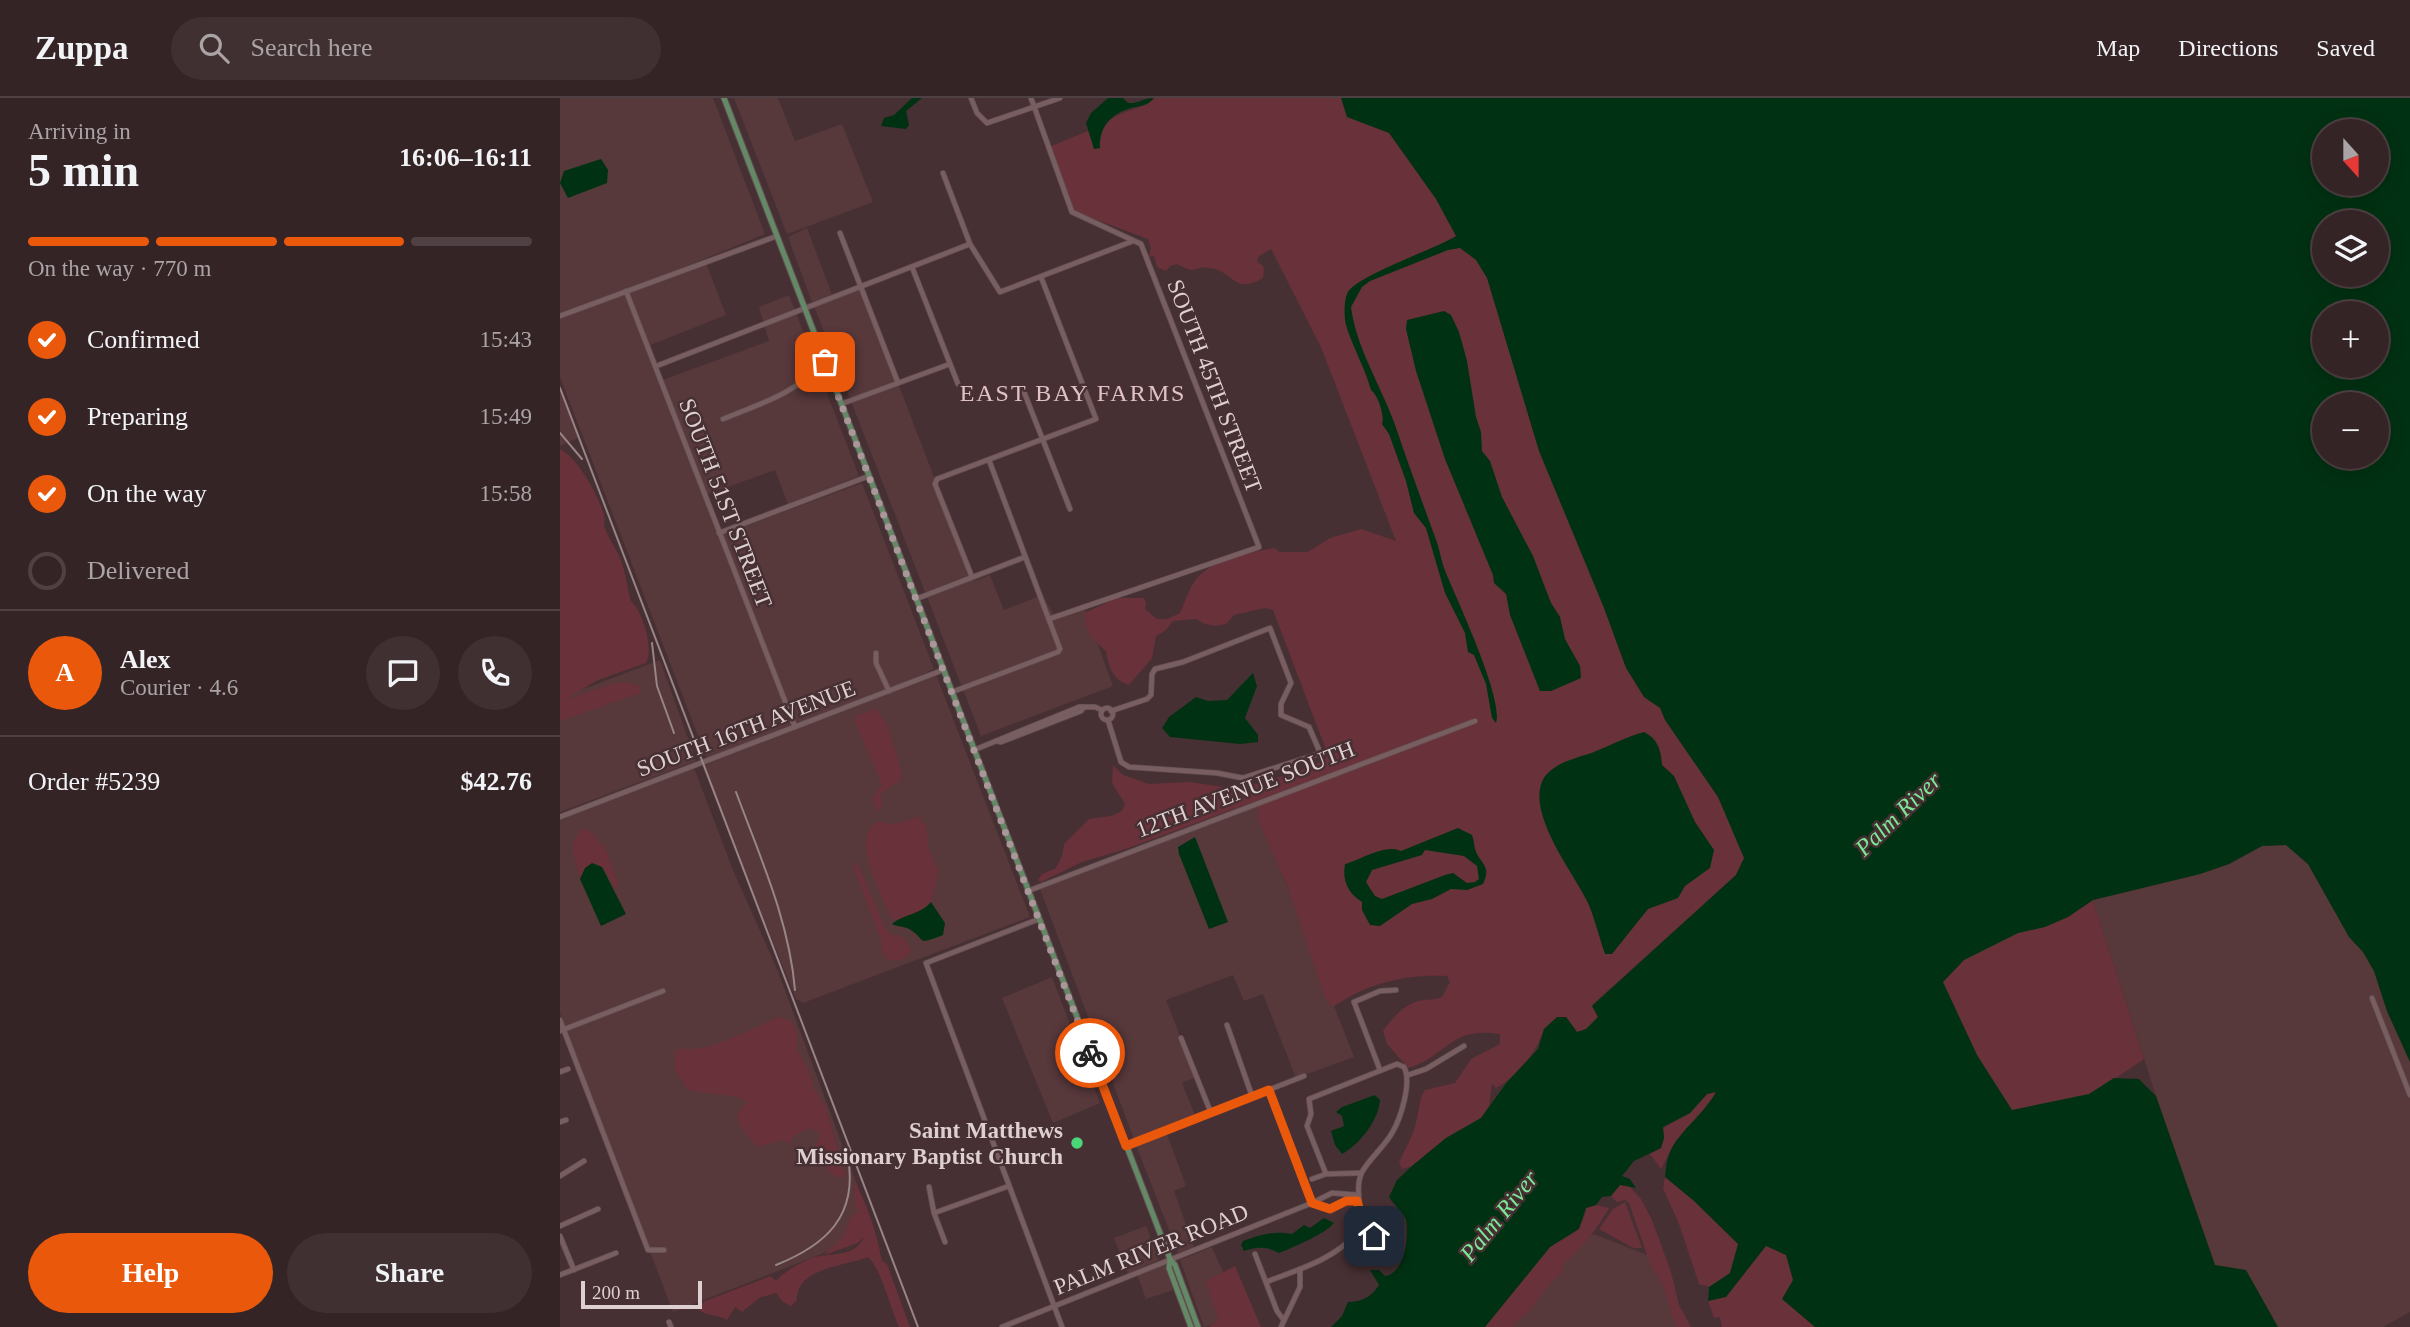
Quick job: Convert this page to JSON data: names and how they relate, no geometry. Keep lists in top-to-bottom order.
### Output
{
  "streets": {
    "street": [
      "SOUTH 45TH STREET",
      "SOUTH 51ST STREET",
      "SOUTH 16TH AVENUE",
      "12TH AVENUE SOUTH",
      "PALM RIVER ROAD"
    ]
  },
  "crossings": [
    ["SOUTH 51ST STREET", "SOUTH 16TH AVENUE"]
  ],
  "districts": ["EAST BAY FARMS"],
  "water": ["Palm River"],
  "places": ["Saint Matthews Missionary Baptist Church"],
  "scale_bar": "200 m",
  "north": "bottom",
  "page": {
    "header": "Zuppa",
    "search": "Search here",
    "nav": ["Map", "Directions", "Saved"],
    "heading": ["5 min", "Arriving in", "16:06–16:11"],
    "panel": [
      "Alex",
      "Courier · 4.6",
      "Order #5239",
      "$42.76"
    ],
    "map_buttons": ["+", "−"],
    "bar": "On the way · 770 m",
    "list": [
      ["Confirmed", "15:43"],
      ["Preparing", "15:49"],
      ["On the way", "15:58"],
      "Delivered"
    ],
    "round": "A",
    "buttons": ["Help", "Share"],
    "scale": "200 m"
  }
}
